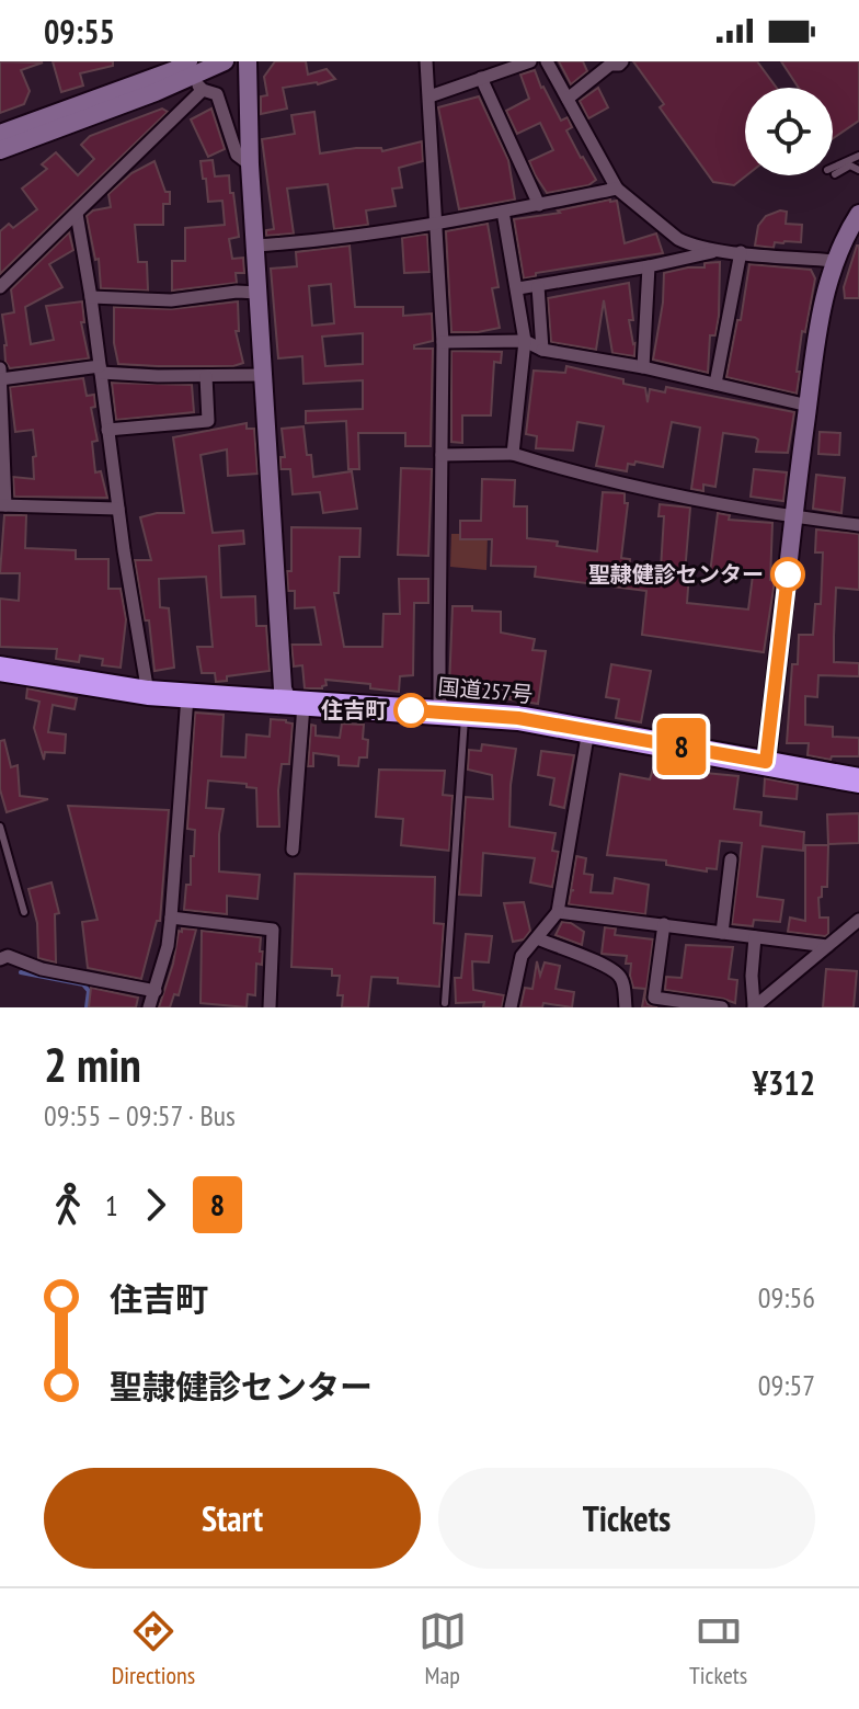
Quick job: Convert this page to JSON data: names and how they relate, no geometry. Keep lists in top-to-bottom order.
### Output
{
  "streets": {
    "highway": ["国道257号"]
  },
  "places": ["聖隷健診センター", "住吉町"],
  "lines": ["bus line 8"],
  "page": {
    "status": "09:55",
    "on_map": "8",
    "heading": ["2 min", "09:55 – 09:57 · Bus", "¥312"],
    "legs": ["1", "8"],
    "list": [
      {
        "name": "住吉町",
        "value": "09:56"
      },
      {
        "name": "聖隷健診センター",
        "value": "09:57"
      }
    ],
    "buttons": ["Start", "Tickets"],
    "tabs": ["Directions", "Map", "Tickets"]
  }
}
